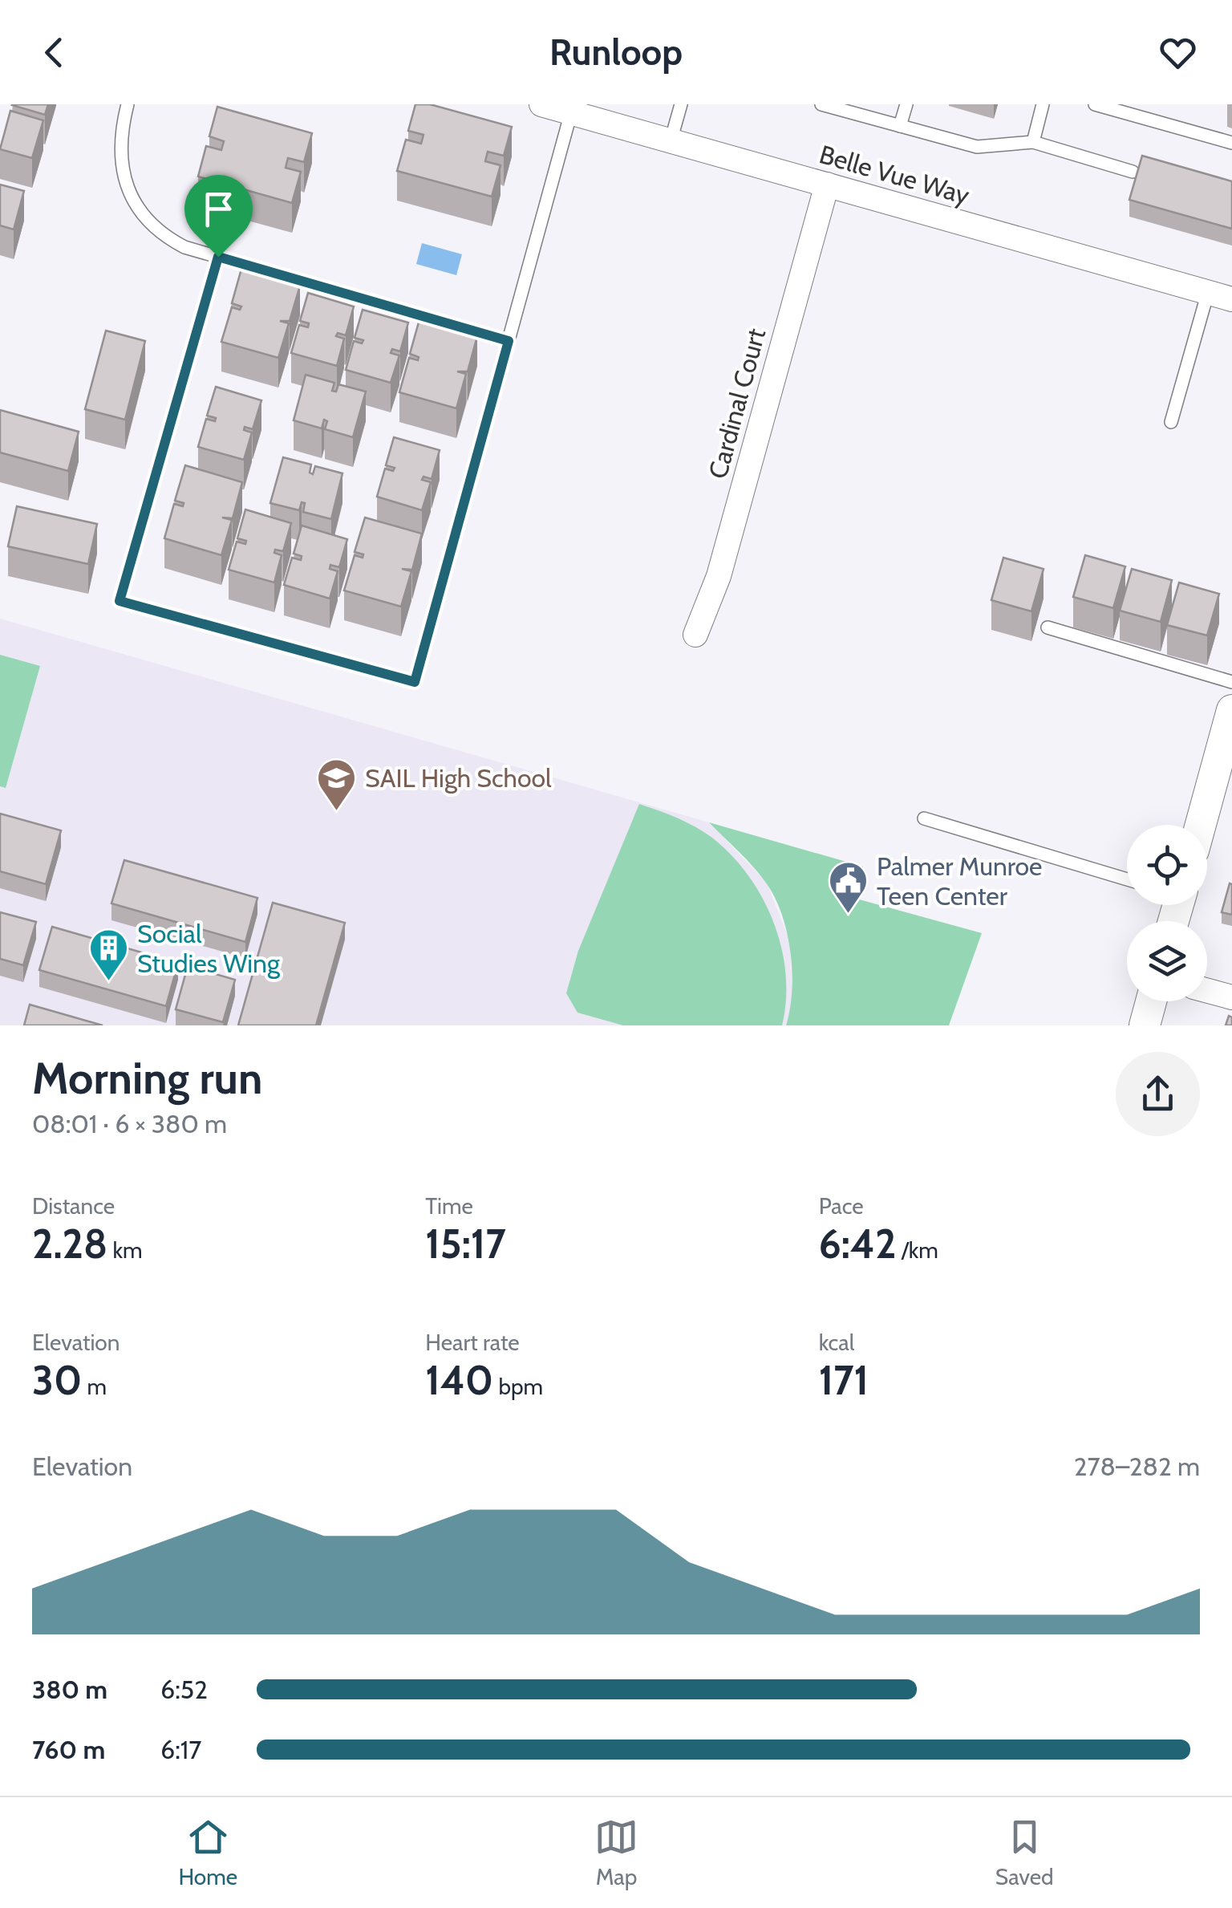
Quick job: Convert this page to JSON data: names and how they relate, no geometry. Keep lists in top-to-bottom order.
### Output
{
  "streets": {
    "street": ["Belle Vue Way", "Cardinal Court"]
  },
  "crossings": [
    ["Belle Vue Way", "Cardinal Court"]
  ],
  "places": {
    "school or university": ["SAIL High School"],
    "public building": ["Palmer Munroe Teen Center"],
    "building": ["Social Studies Wing"]
  },
  "page": {
    "header": "Runloop",
    "heading": ["Morning run", "08:01 · 6 × 380 m"],
    "stats": [
      ["Distance", "2.28 km"],
      ["Time", "15:17"],
      ["Pace", "6:42 /km"],
      ["Elevation", "30 m"],
      ["Heart rate", "140 bpm"],
      ["kcal", "171"]
    ],
    "chart": ["Elevation", "278–282 m"],
    "list": [
      {
        "name": "380 m",
        "note": "6:52"
      },
      {
        "name": "760 m",
        "note": "6:17"
      }
    ],
    "tabs": ["Home", "Map", "Saved"]
  }
}
